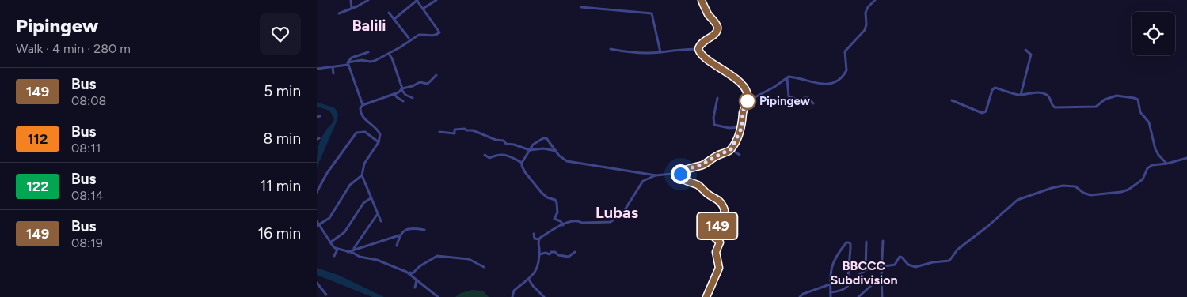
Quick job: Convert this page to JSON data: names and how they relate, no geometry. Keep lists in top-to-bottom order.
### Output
{
  "districts": ["Balili", "Lubas", "BBCCC Subdivision"],
  "places": ["Pipingew"],
  "lines": ["bus line 149"],
  "page": {
    "heading": ["Pipingew", "Walk · 4 min · 280 m"],
    "on_map": "149",
    "list": [
      {
        "mark": "149",
        "name": "Bus",
        "note": "08:08",
        "value": "5 min"
      },
      {
        "mark": "112",
        "name": "Bus",
        "note": "08:11",
        "value": "8 min"
      },
      {
        "mark": "122",
        "name": "Bus",
        "note": "08:14",
        "value": "11 min"
      },
      {
        "mark": "149",
        "name": "Bus",
        "note": "08:19",
        "value": "16 min"
      }
    ]
  }
}
